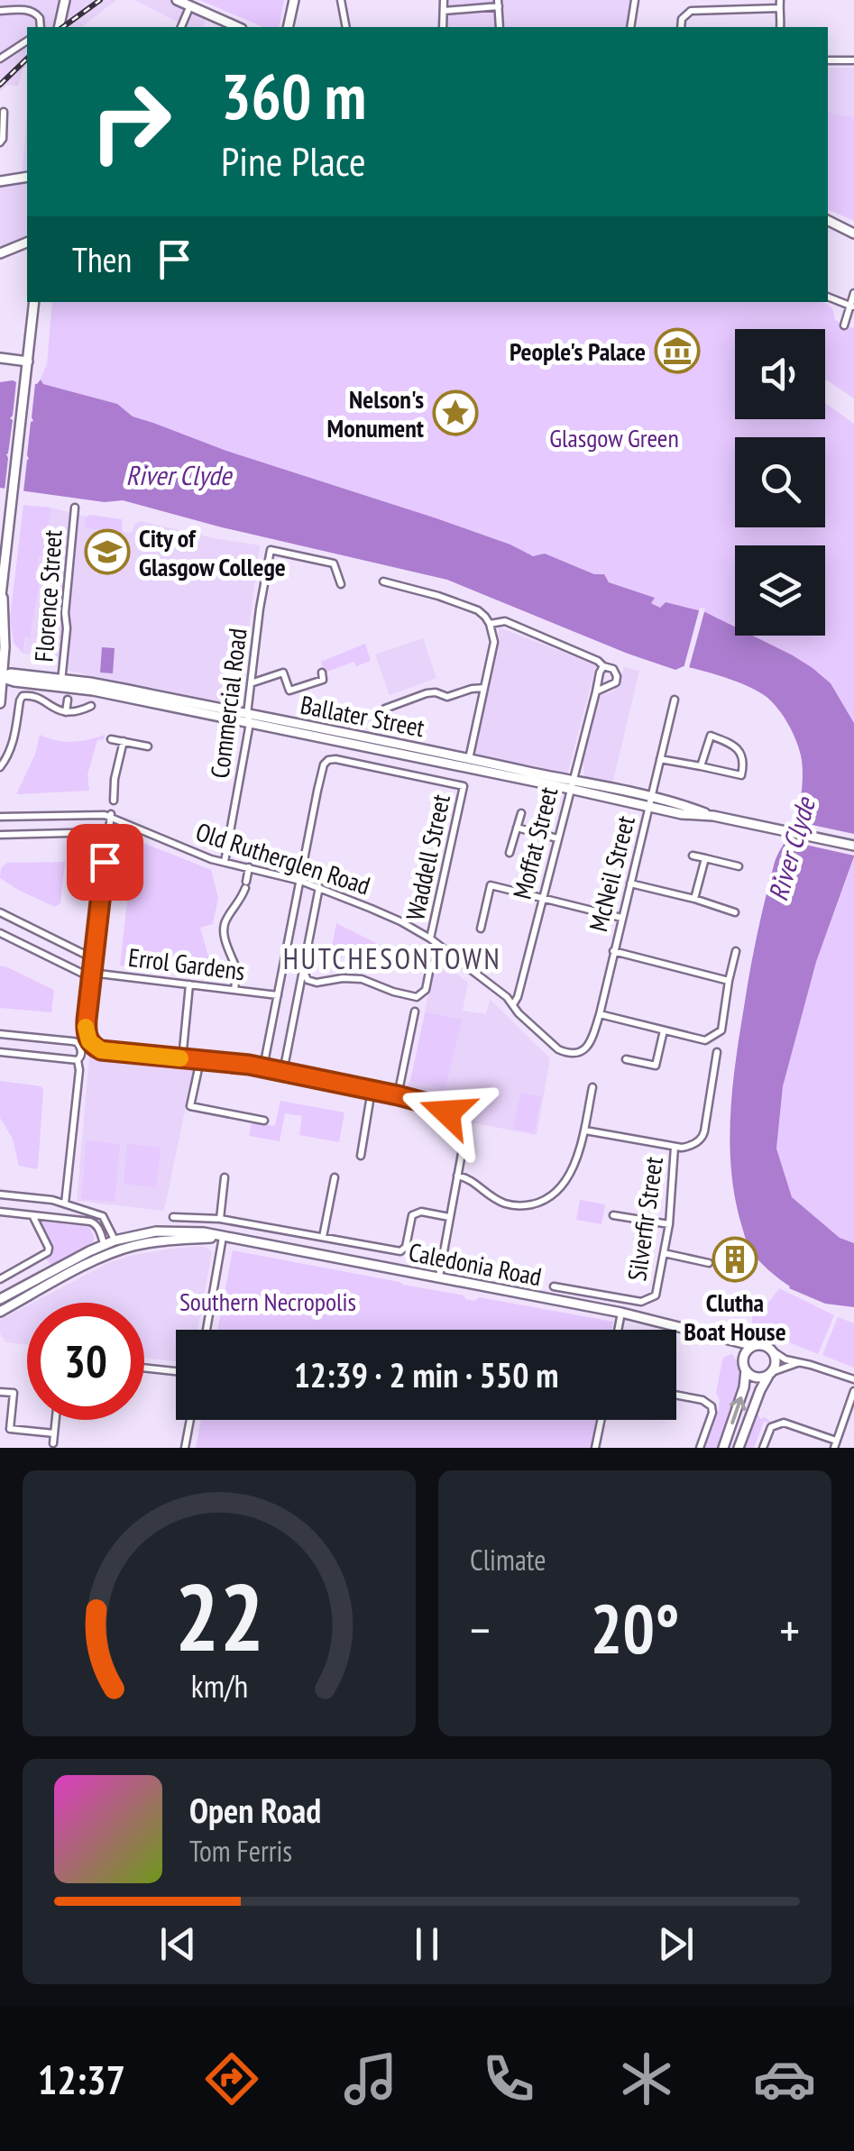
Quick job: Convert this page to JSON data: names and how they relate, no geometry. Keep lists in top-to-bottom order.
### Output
{
  "streets": {
    "main road": ["Ballater Street", "Caledonia Road"],
    "street": [
      "Florence Street",
      "Commercial Road",
      "Moffat Street",
      "Waddell Street",
      "Old Rutherglen Road",
      "McNeil Street",
      "Errol Gardens",
      "Silverfir Street"
    ]
  },
  "crossings": [
    ["Florence Street", "Ballater Street"],
    ["Commercial Road", "Ballater Street"],
    ["Commercial Road", "Old Rutherglen Road"],
    ["Ballater Street", "Moffat Street"],
    ["Ballater Street", "McNeil Street"],
    ["Moffat Street", "Old Rutherglen Road"],
    ["Waddell Street", "Old Rutherglen Road"],
    ["Old Rutherglen Road", "McNeil Street"]
  ],
  "districts": ["HUTCHESONTOWN"],
  "water": ["River Clyde"],
  "parks": ["Glasgow Green", "Southern Necropolis"],
  "places": {
    "museum": ["People's Palace"],
    "place": ["Nelson's Monument"],
    "school or university": ["City of Glasgow College"],
    "building": ["Clutha Boat House"]
  },
  "page": {
    "turn": ["360 m", "Pine Place"],
    "then": "Then",
    "limit": "30",
    "trip": "12:39 · 2 min · 550 m",
    "tile": "Climate",
    "heat": ["−", "20°", "+"],
    "song": ["Open Road", "Tom Ferris"],
    "tabs": "12:37",
    "gauge": ["22", "km/h"]
  }
}
